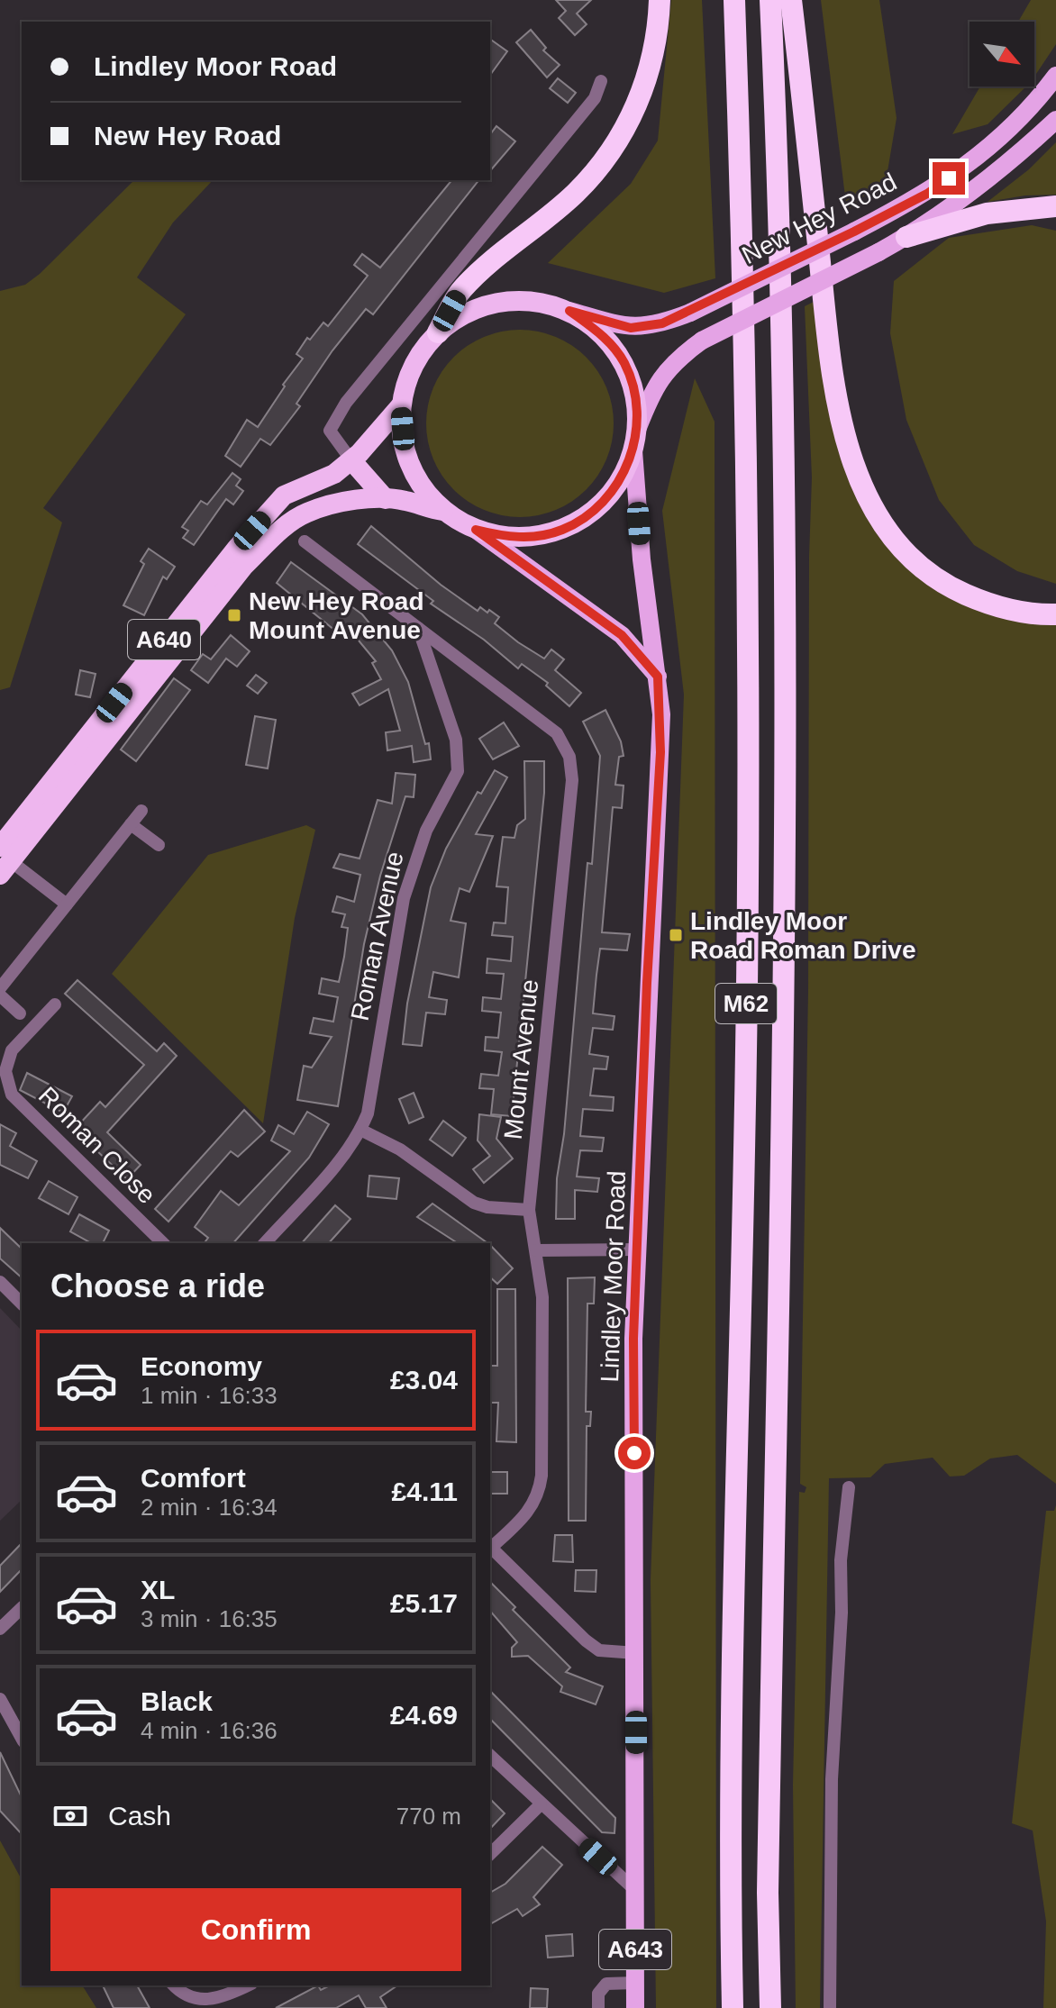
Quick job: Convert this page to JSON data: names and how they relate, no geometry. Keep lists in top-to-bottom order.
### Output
{
  "streets": {
    "highway": ["A640", "M62"],
    "main road": ["New Hey Road", "Lindley Moor Road", "A643"],
    "street": ["Roman Avenue", "Mount Avenue", "Roman Close"]
  },
  "crossings": [
    ["New Hey Road", "A640"],
    ["New Hey Road", "Lindley Moor Road"],
    ["A640", "Lindley Moor Road"],
    ["Roman Avenue", "Mount Avenue"]
  ],
  "places": {
    "transit": ["New Hey Road Mount Avenue", "Lindley Moor Road Roman Drive"]
  },
  "north": "bottom right",
  "page": {
    "banner": ["Lindley Moor Road", "New Hey Road"],
    "heading": "Choose a ride",
    "list": [
      {
        "name": "Economy",
        "note": "1 min · 16:33",
        "value": "£3.04"
      },
      {
        "name": "Comfort",
        "note": "2 min · 16:34",
        "value": "£4.11"
      },
      {
        "name": "XL",
        "note": "3 min · 16:35",
        "value": "£5.17"
      },
      {
        "name": "Black",
        "note": "4 min · 16:36",
        "value": "£4.69"
      }
    ],
    "pay": ["Cash", "770 m"],
    "buttons": "Confirm"
  }
}
